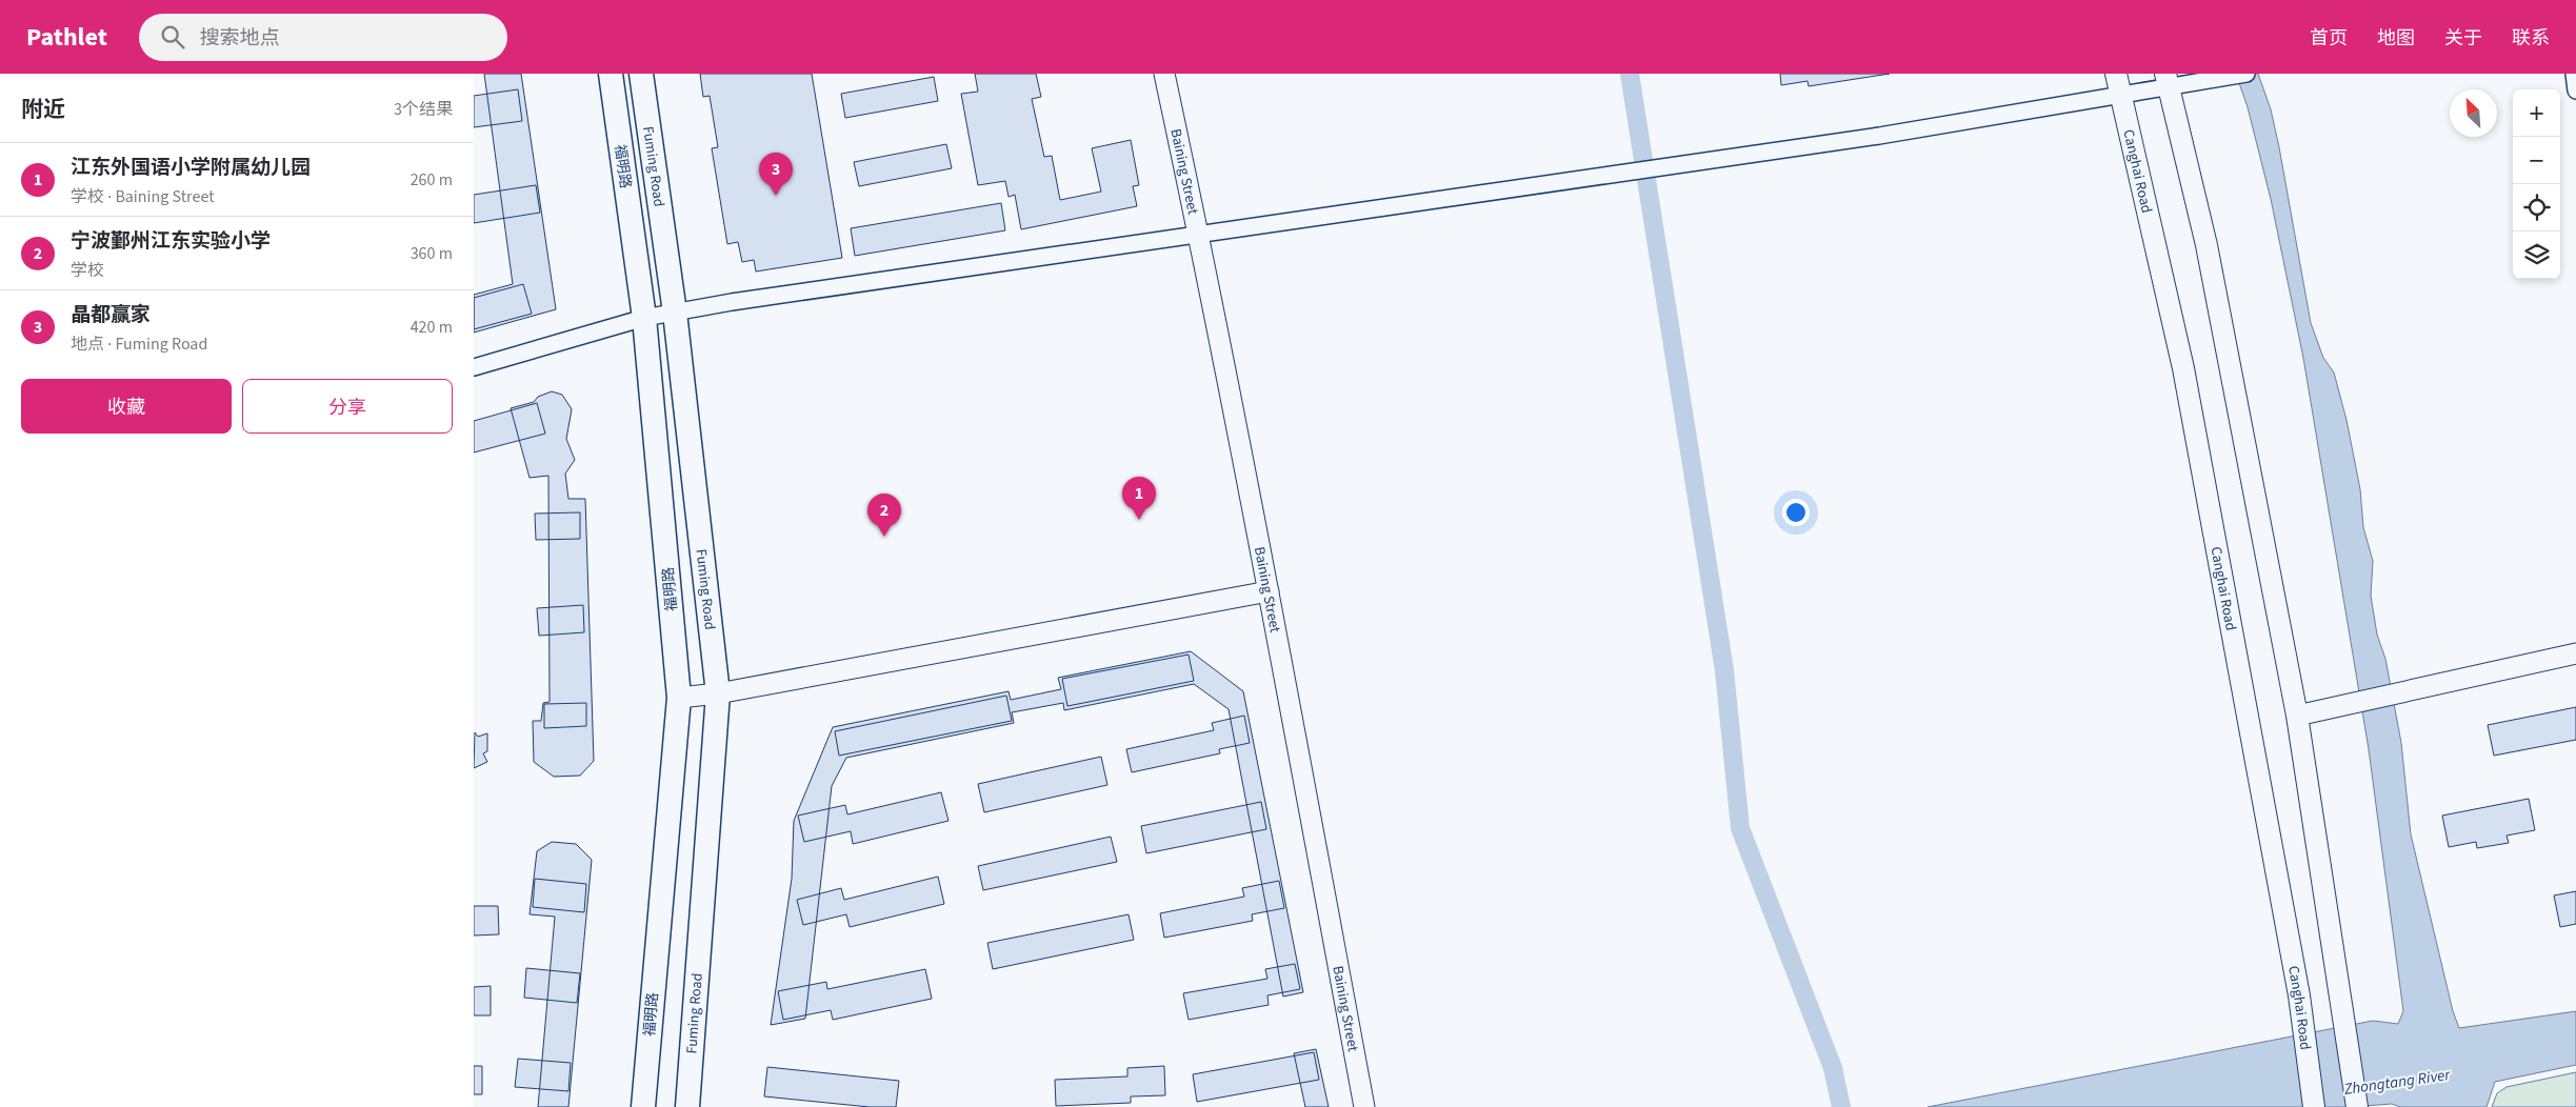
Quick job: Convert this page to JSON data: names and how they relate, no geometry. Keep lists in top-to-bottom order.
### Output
{
  "streets": {
    "main road": ["福明路", "Fuming Road", "Canghai Road"],
    "street": ["Baining Street"]
  },
  "water": ["Zhongtang River"],
  "north": "top left",
  "page": {
    "header": "Pathlet",
    "search": "搜索地点",
    "nav": [
      "首页",
      "地图",
      "关于",
      "联系"
    ],
    "heading": ["附近", "3个结果"],
    "map_buttons": ["+", "−"],
    "list": [
      {
        "mark": "1",
        "name": "江东外国语小学附属幼儿园",
        "note": "学校 · Baining Street",
        "value": "260 m"
      },
      {
        "mark": "2",
        "name": "宁波鄞州江东实验小学",
        "note": "学校",
        "value": "360 m"
      },
      {
        "mark": "3",
        "name": "晶都赢家",
        "note": "地点 · Fuming Road",
        "value": "420 m"
      }
    ],
    "pins": ["3", "1", "2"],
    "buttons": ["收藏", "分享"]
  }
}
